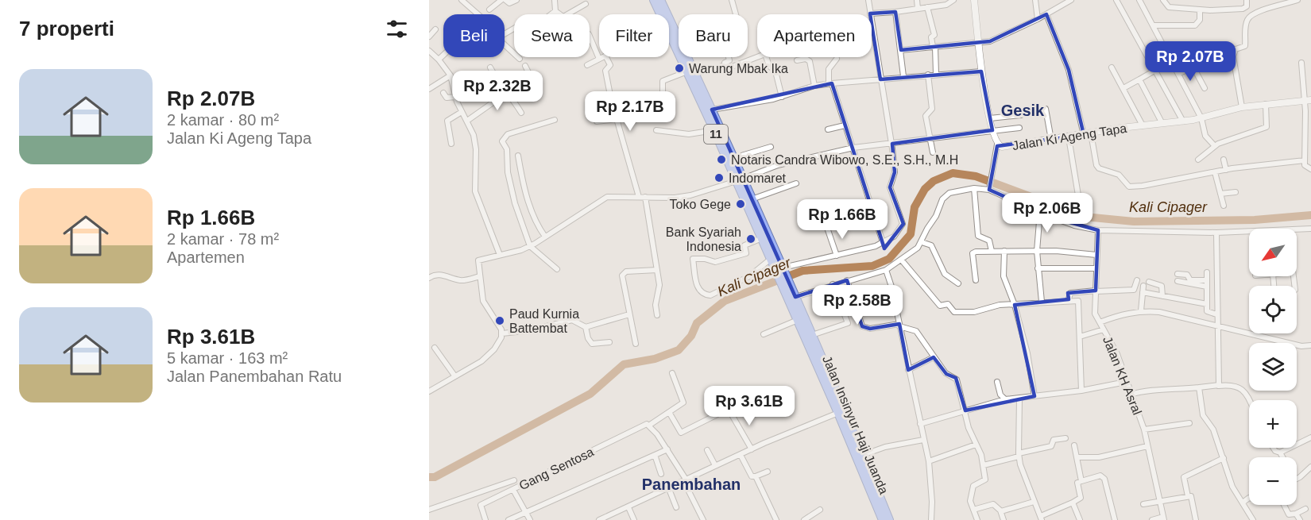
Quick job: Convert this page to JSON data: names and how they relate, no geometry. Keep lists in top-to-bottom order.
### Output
{
  "streets": {
    "highway": ["11", "Jalan Insinyur Haji Juanda"],
    "street": ["Jalan Ki Ageng Tapa", "Jalan KH Asral", "Gang Sentosa"]
  },
  "districts": ["Gesik", "Panembahan"],
  "water": ["Kali Cipager"],
  "places": [
    "Warung Mbak Ika",
    "Notaris Candra Wibowo, S.E., S.H., M.H",
    "Indomaret",
    "Toko Gege",
    "Bank Syariah Indonesia",
    "Paud Kurnia Battembat"
  ],
  "north": "bottom left",
  "page": {
    "heading": "7 properti",
    "chip": [
      "Beli",
      "Sewa",
      "Filter",
      "Baru",
      "Apartemen"
    ],
    "price": [
      "Rp 2.07B",
      "Rp 2.32B",
      "Rp 2.17B",
      "Rp 2.06B",
      "Rp 1.66B",
      "Rp 2.58B",
      "Rp 3.61B"
    ],
    "list": [
      {
        "name": "Rp 2.07B",
        "note": "2 kamar · 80 m² · Jalan Ki Ageng Tapa"
      },
      {
        "name": "Rp 1.66B",
        "note": "2 kamar · 78 m² · Apartemen"
      },
      {
        "name": "Rp 3.61B",
        "note": "5 kamar · 163 m² · Jalan Panembahan Ratu"
      }
    ],
    "map_buttons": ["+", "−"]
  }
}
